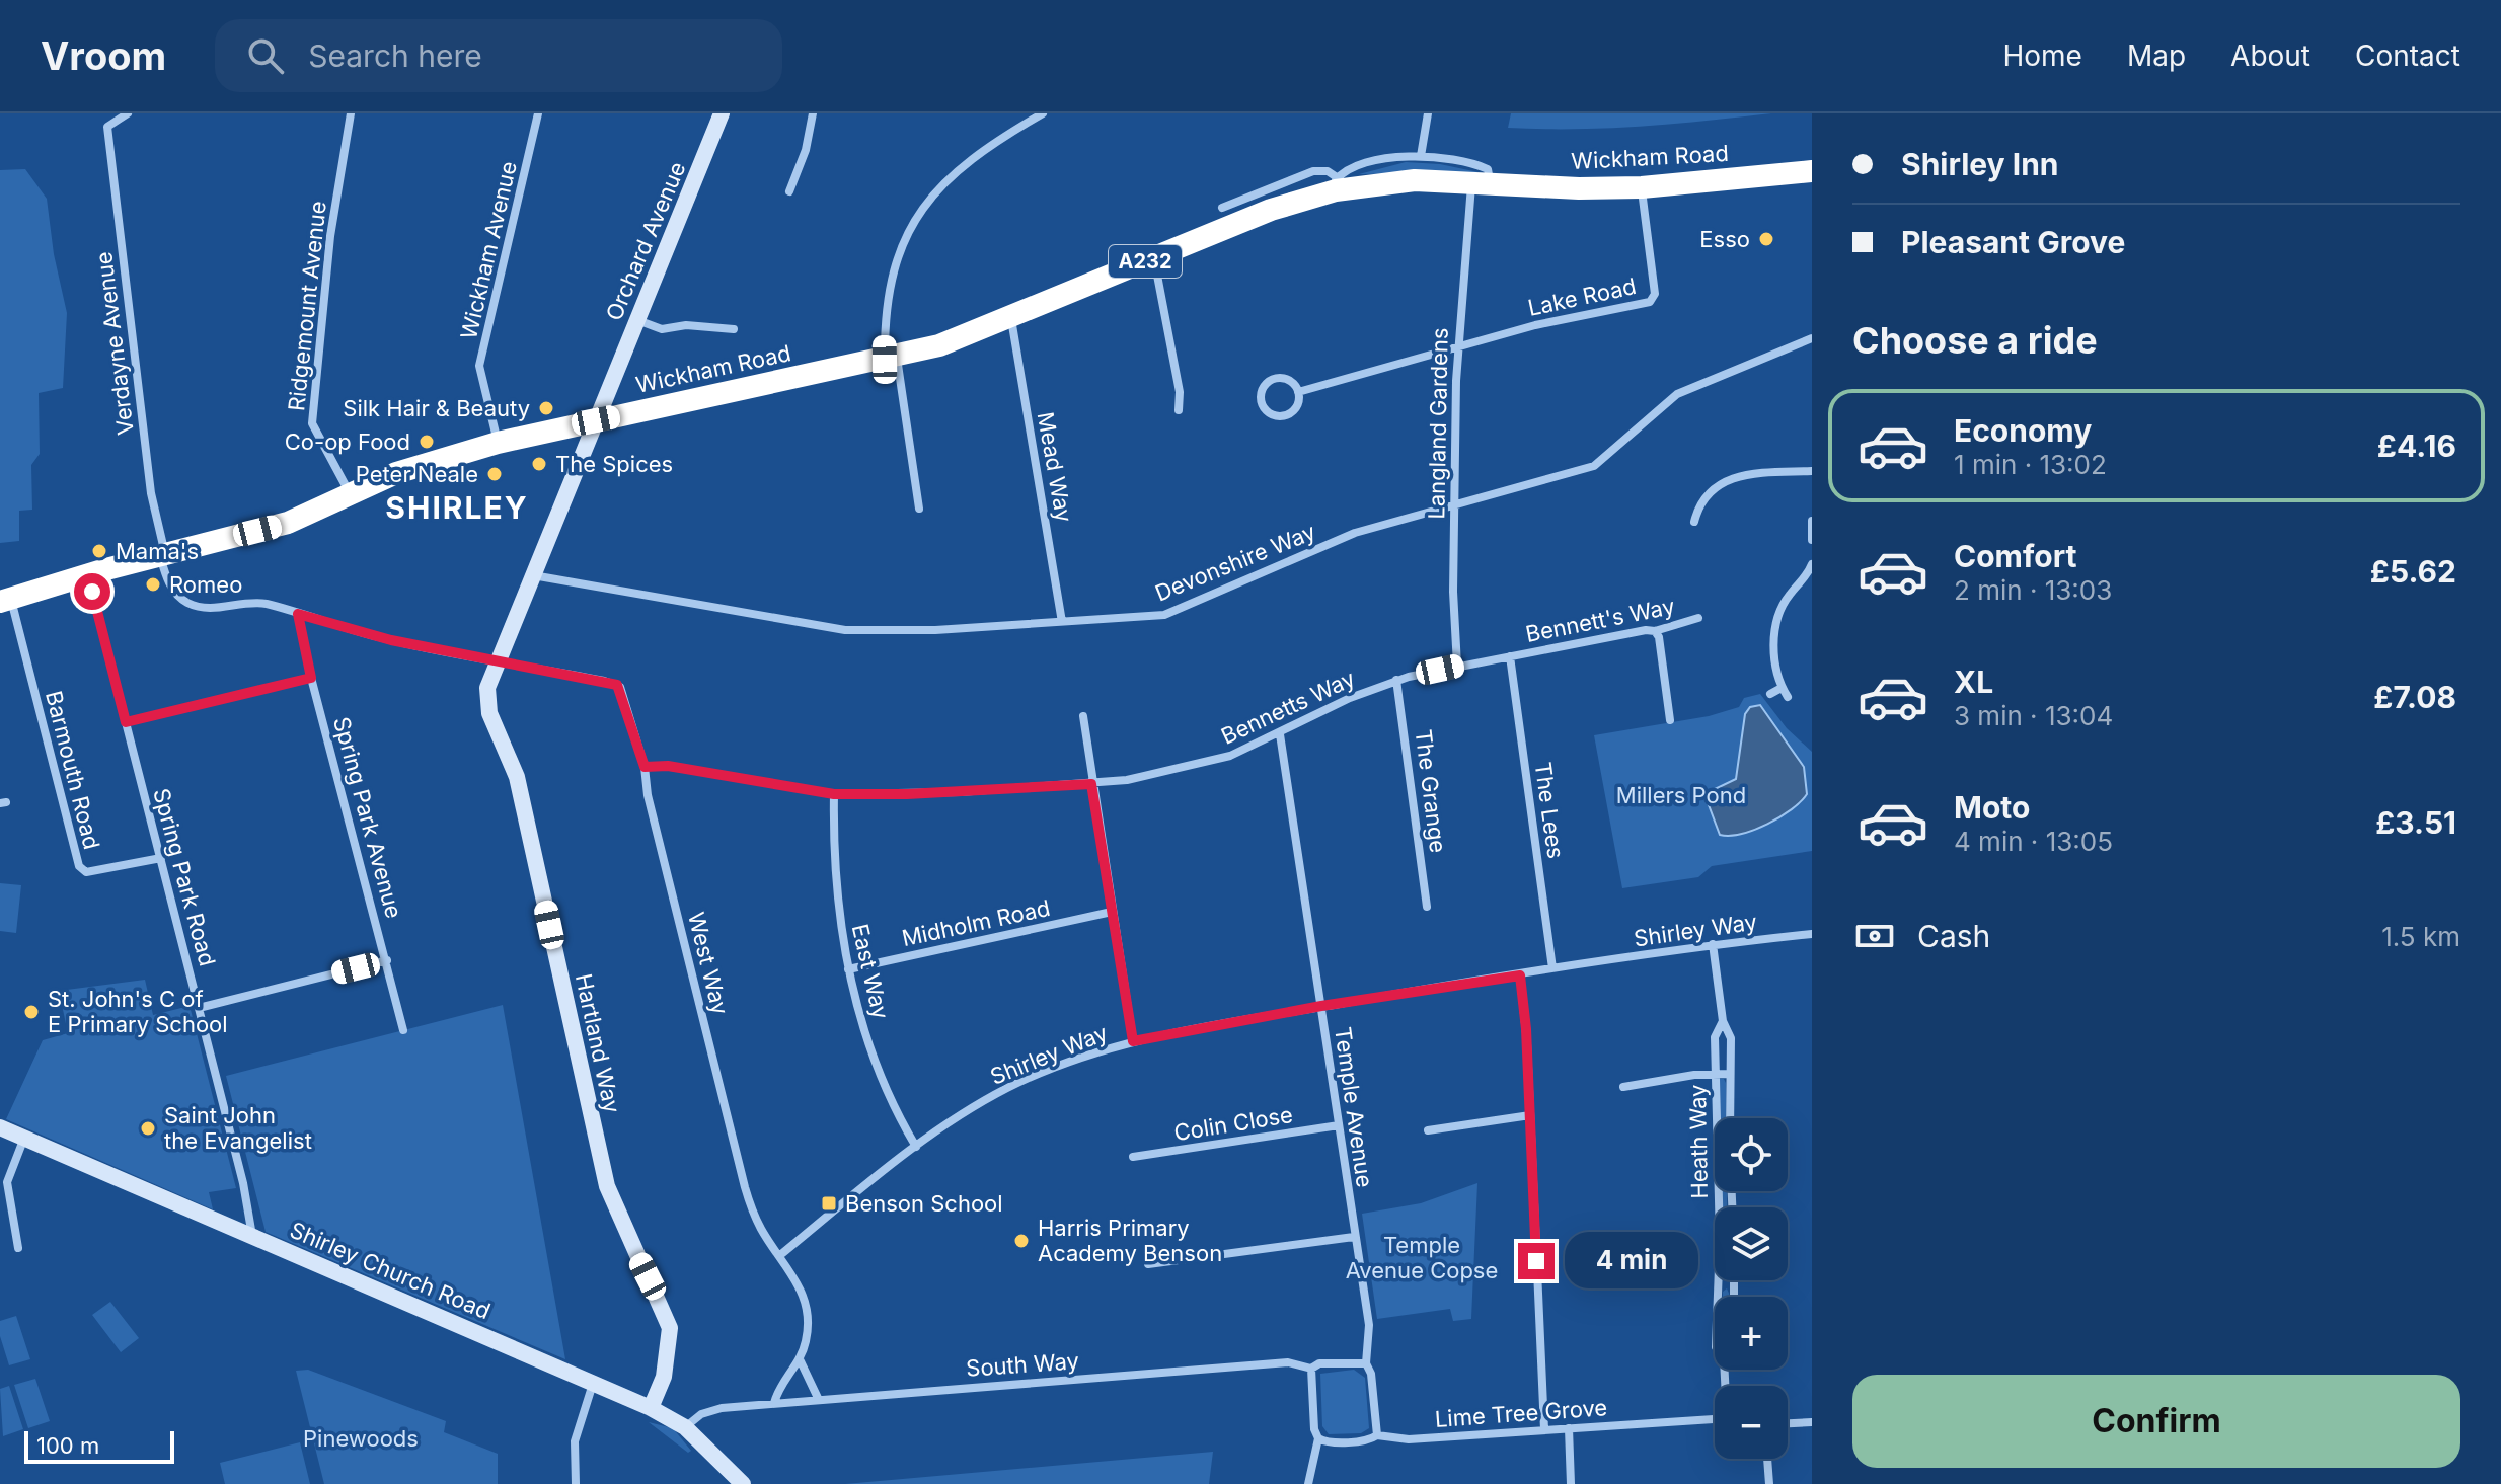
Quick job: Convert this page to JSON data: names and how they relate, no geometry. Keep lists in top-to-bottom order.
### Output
{
  "streets": {
    "highway": ["Wickham Road", "A232"],
    "street": [
      "Orchard Avenue",
      "Wickham Avenue",
      "Lake Road",
      "Ridgemount Avenue",
      "Verdayne Avenue",
      "Langland Gardens",
      "Mead Way",
      "Devonshire Way",
      "Bennett's Way",
      "Bennetts Way",
      "Barmouth Road",
      "The Grange",
      "The Lees",
      "Spring Park Avenue",
      "Spring Park Road",
      "Midholm Road",
      "Shirley Way",
      "West Way",
      "East Way",
      "Hartland Way",
      "Temple Avenue",
      "Colin Close",
      "Heath Way",
      "Shirley Church Road",
      "South Way",
      "Lime Tree Grove"
    ]
  },
  "crossings": [
    ["Wickham Road", "Orchard Avenue"],
    ["Wickham Road", "Wickham Avenue"],
    ["Wickham Road", "Lake Road"],
    ["Wickham Road", "Ridgemount Avenue"],
    ["Wickham Road", "Verdayne Avenue"],
    ["Wickham Road", "Langland Gardens"],
    ["Wickham Road", "Mead Way"],
    ["Wickham Road", "Barmouth Road"],
    ["Wickham Road", "Spring Park Road"],
    ["Wickham Road", "Hartland Way"],
    ["Orchard Avenue", "Hartland Way"],
    ["Lake Road", "Langland Gardens"],
    ["Verdayne Avenue", "Spring Park Avenue"],
    ["Verdayne Avenue", "West Way"],
    ["Verdayne Avenue", "Hartland Way"],
    ["Langland Gardens", "Devonshire Way"],
    ["Langland Gardens", "Bennetts Way"],
    ["Mead Way", "Devonshire Way"],
    ["Devonshire Way", "Hartland Way"],
    ["Bennett's Way", "Bennetts Way"],
    ["Bennett's Way", "The Lees"],
    ["Bennetts Way", "The Grange"],
    ["Bennetts Way", "The Lees"],
    ["Bennetts Way", "West Way"],
    ["Bennetts Way", "East Way"],
    ["Bennetts Way", "Temple Avenue"],
    ["Barmouth Road", "Spring Park Road"],
    ["The Lees", "Shirley Way"],
    ["Spring Park Road", "Shirley Church Road"],
    ["Midholm Road", "East Way"],
    ["Shirley Way", "West Way"],
    ["Shirley Way", "East Way"],
    ["Shirley Way", "Temple Avenue"],
    ["Shirley Way", "Heath Way"],
    ["West Way", "Hartland Way"],
    ["West Way", "South Way"],
    ["Hartland Way", "Shirley Church Road"],
    ["Temple Avenue", "Colin Close"],
    ["Temple Avenue", "South Way"],
    ["Temple Avenue", "Lime Tree Grove"],
    ["Shirley Church Road", "South Way"]
  ],
  "districts": ["SHIRLEY"],
  "parks": ["Millers Pond", "Temple Avenue Copse", "Pinewoods"],
  "places": {
    "other": [
      "Esso",
      "Silk Hair & Beauty",
      "Co-op Food",
      "The Spices",
      "Peter Neale",
      "Mama's",
      "Romeo",
      "St. John's C of E Primary School",
      "Saint John the Evangelist",
      "Harris Primary Academy Benson"
    ],
    "transit": ["Benson School"]
  },
  "scale_bar": "100 m",
  "page": {
    "header": "Vroom",
    "search": "Search here",
    "nav": [
      "Home",
      "Map",
      "About",
      "Contact"
    ],
    "banner": ["Shirley Inn", "Pleasant Grove"],
    "heading": "Choose a ride",
    "list": [
      {
        "name": "Economy",
        "note": "1 min · 13:02",
        "value": "£4.16"
      },
      {
        "name": "Comfort",
        "note": "2 min · 13:03",
        "value": "£5.62"
      },
      {
        "name": "XL",
        "note": "3 min · 13:04",
        "value": "£7.08"
      },
      {
        "name": "Moto",
        "note": "4 min · 13:05",
        "value": "£3.51"
      }
    ],
    "pay": ["Cash", "1.5 km"],
    "map_buttons": ["+", "−"],
    "bubble": "4 min",
    "buttons": "Confirm",
    "scale": "100 m"
  }
}
